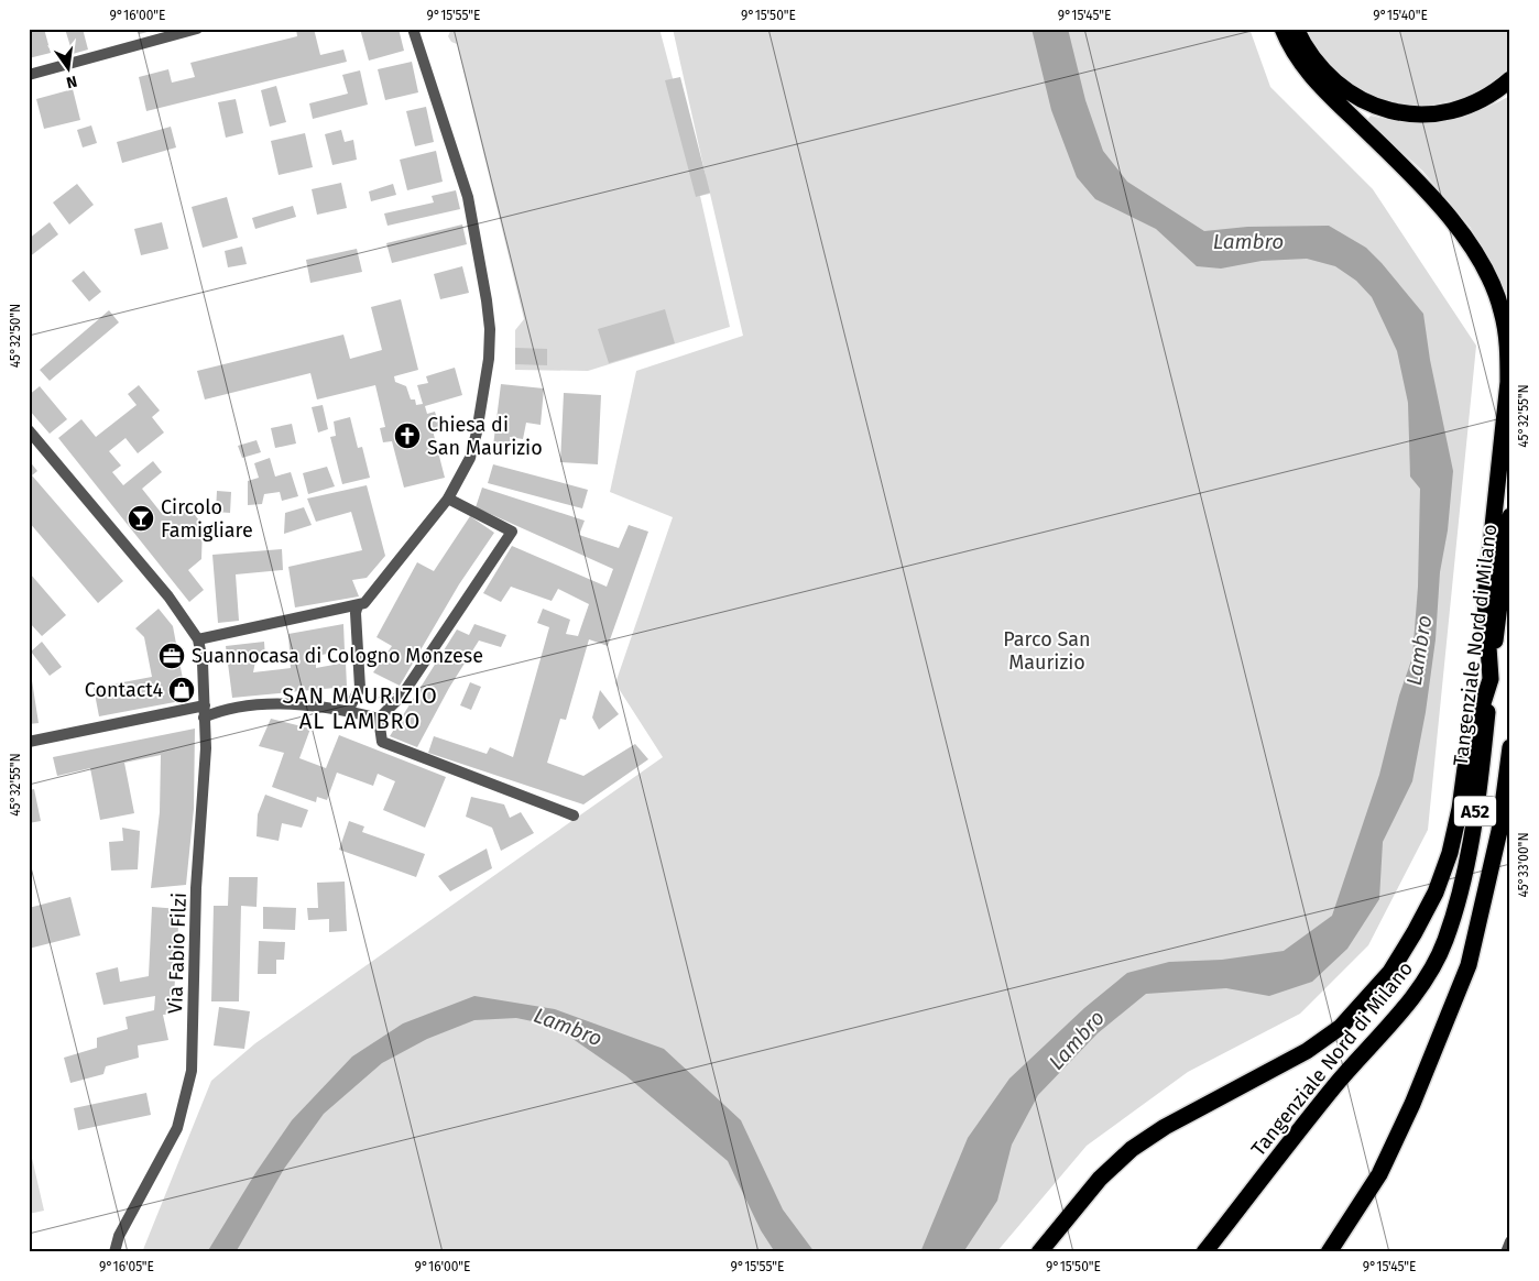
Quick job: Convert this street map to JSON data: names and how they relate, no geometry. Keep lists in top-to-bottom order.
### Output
{
  "streets": {
    "highway": ["Tangenziale Nord di Milano", "A52"],
    "street": ["Via Fabio Filzi"]
  },
  "districts": ["SAN MAURIZIO AL LAMBRO"],
  "water": ["Lambro"],
  "parks": ["Parco San Maurizio"],
  "places": {
    "church": ["Chiesa di San Maurizio"],
    "bar": ["Circolo Famigliare"],
    "office": ["Suannocasa di Cologno Monzese"],
    "shop": ["Contact4"]
  },
  "north": "bottom",
  "coordinates": [
    "9°16'00\"E",
    "9°15'55\"E",
    "9°15'50\"E",
    "9°15'45\"E",
    "9°15'40\"E",
    "45°32'50\"N",
    "45°32'55\"N",
    "45°33'00\"N",
    "9°16'05\"E"
  ]
}
